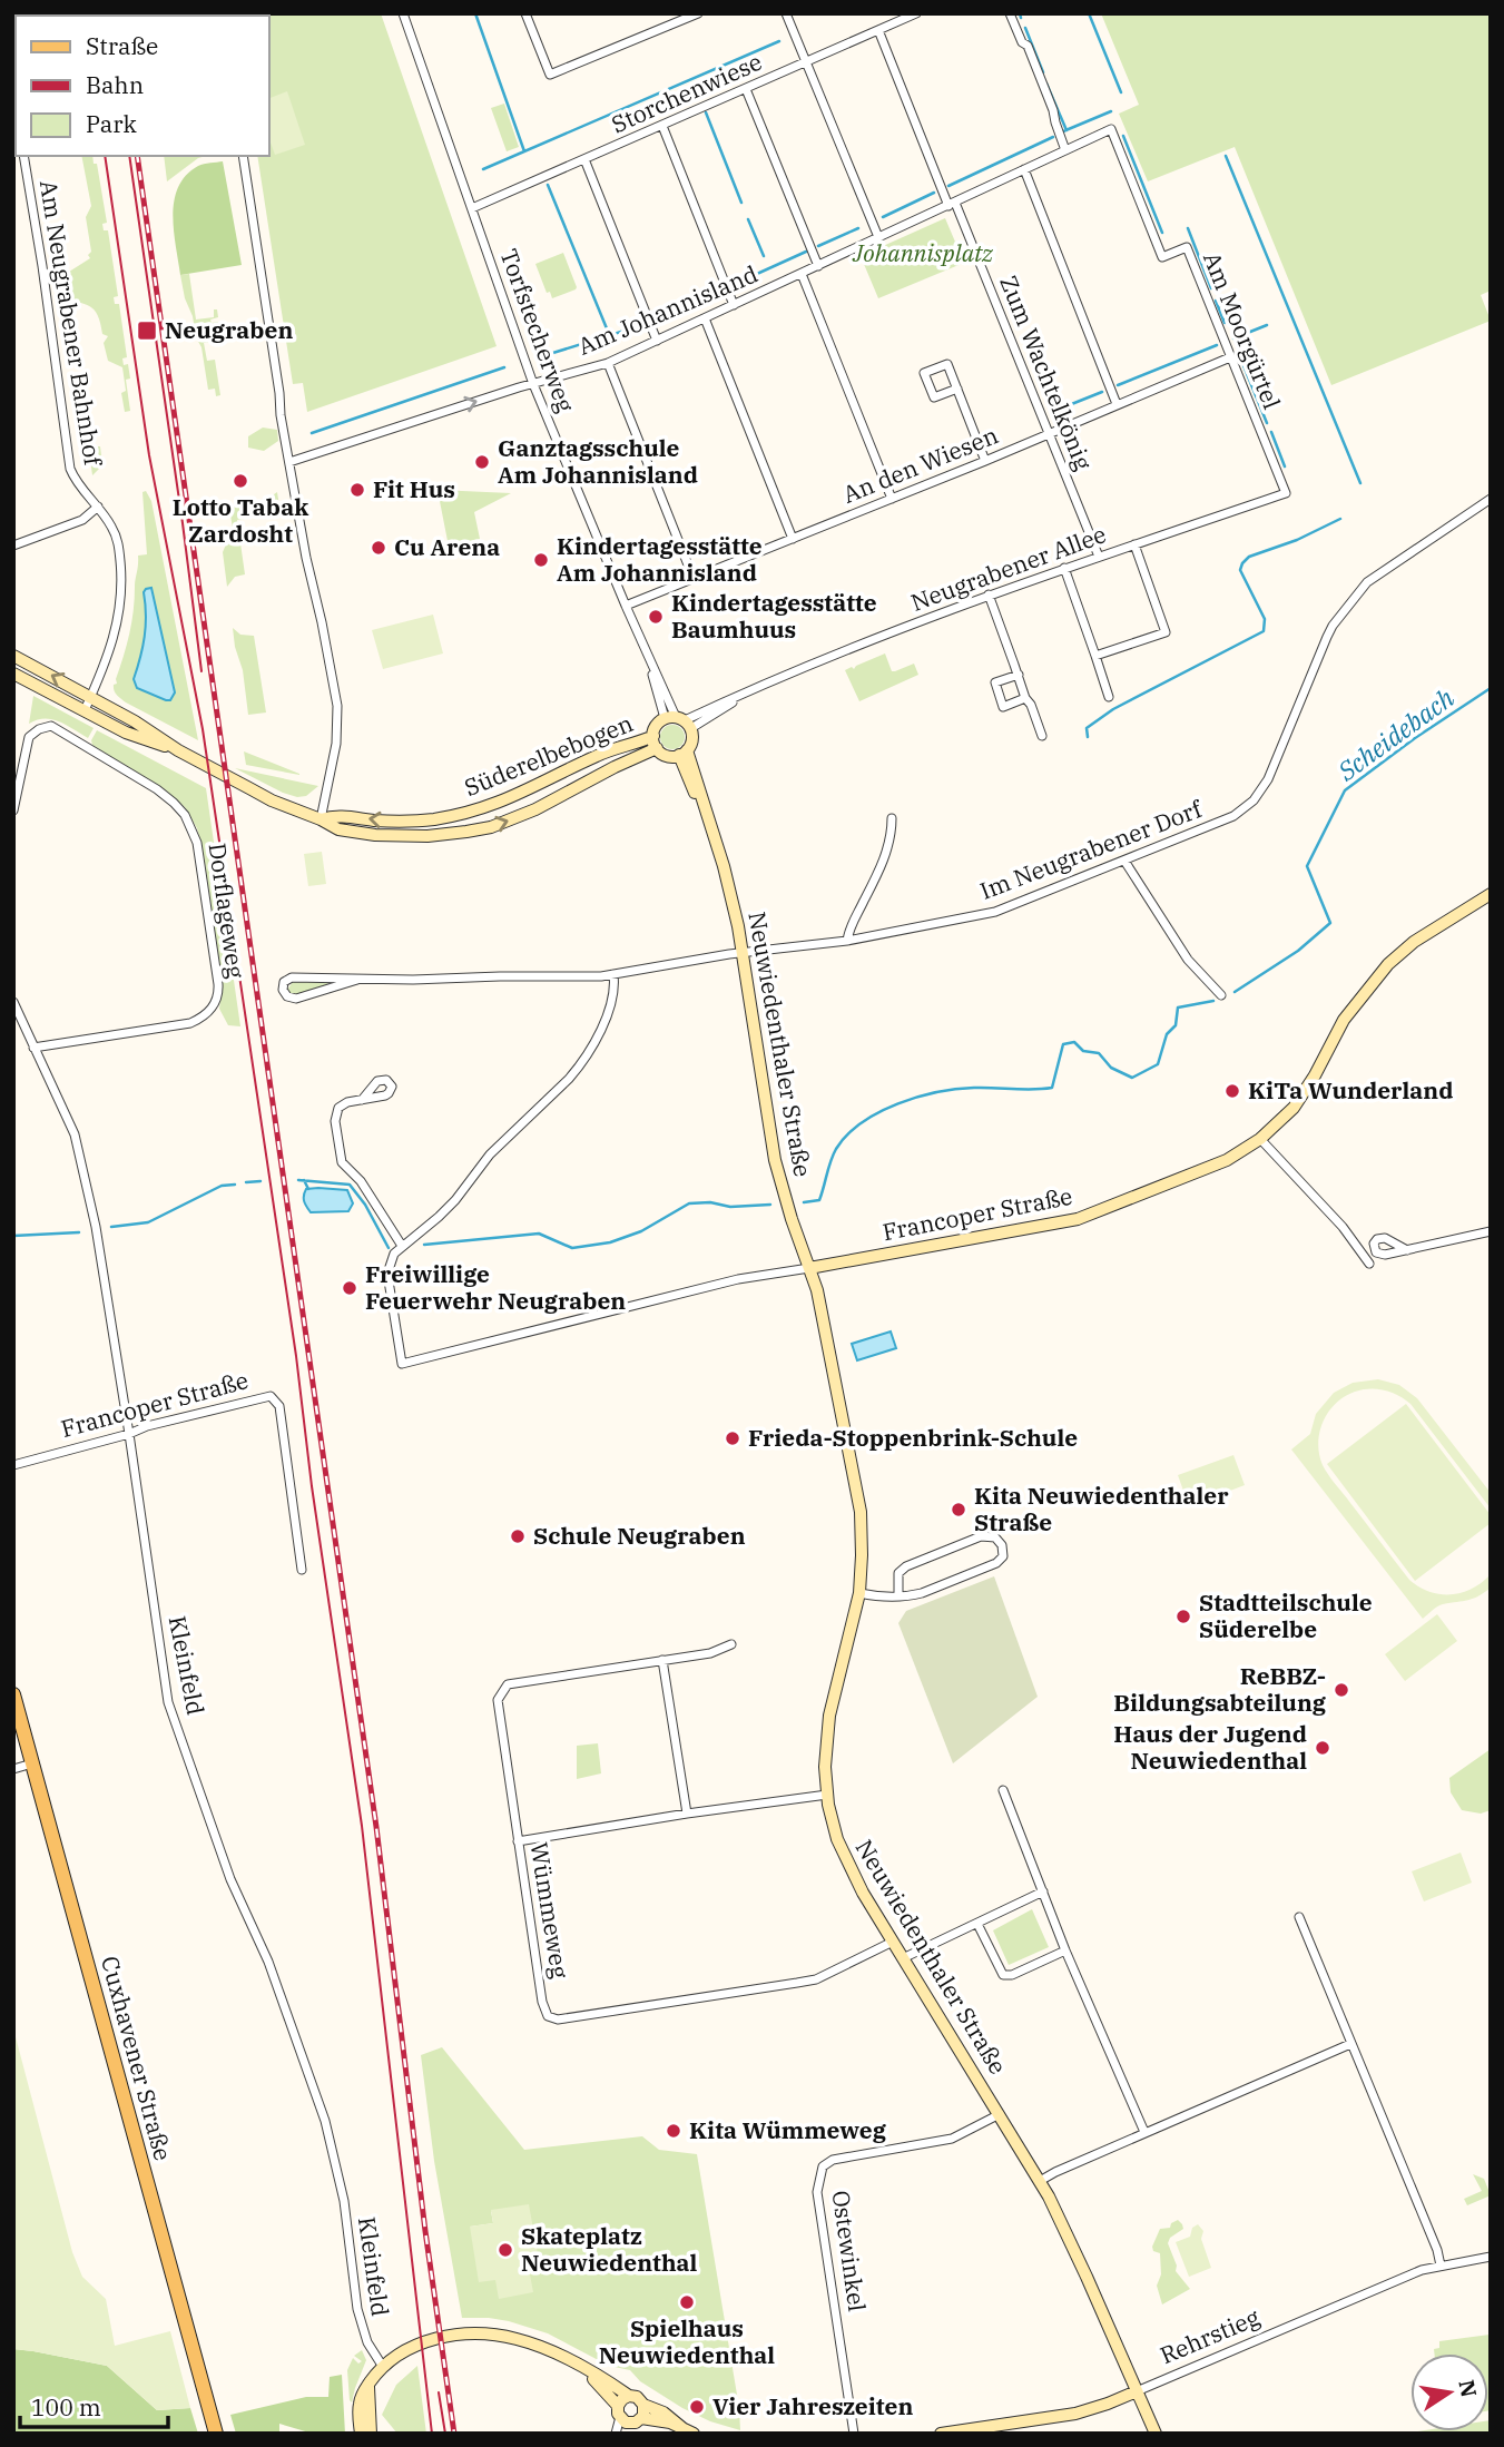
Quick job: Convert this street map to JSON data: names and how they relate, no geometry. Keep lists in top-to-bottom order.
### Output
{
  "streets": {
    "main road": [
      "Süderelbebogen",
      "Neuwiedenthaler Straße",
      "Francoper Straße",
      "Cuxhavener Straße",
      "Rehrstieg"
    ],
    "street": [
      "Storchenwiese",
      "Am Johannisland",
      "Am Neugrabener Bahnhof",
      "Torfstecherweg",
      "Am Moorgürtel",
      "Zum Wachtelkönig",
      "An den Wiesen",
      "Neugrabener Allee",
      "Im Neugrabener Dorf",
      "Dorflageweg",
      "Kleinfeld",
      "Wümmeweg",
      "Ostewinkel"
    ]
  },
  "crossings": [
    ["Storchenwiese", "Torfstecherweg"],
    ["Storchenwiese", "Zum Wachtelkönig"],
    ["Am Johannisland", "Torfstecherweg"],
    ["Am Neugrabener Bahnhof", "Süderelbebogen"],
    ["Torfstecherweg", "An den Wiesen"],
    ["Torfstecherweg", "Neugrabener Allee"],
    ["Torfstecherweg", "Süderelbebogen"],
    ["Torfstecherweg", "Neuwiedenthaler Straße"],
    ["Am Moorgürtel", "An den Wiesen"],
    ["Am Moorgürtel", "Neugrabener Allee"],
    ["Zum Wachtelkönig", "An den Wiesen"],
    ["Zum Wachtelkönig", "Neugrabener Allee"],
    ["Neugrabener Allee", "Süderelbebogen"],
    ["Neugrabener Allee", "Neuwiedenthaler Straße"],
    ["Süderelbebogen", "Neuwiedenthaler Straße"],
    ["Im Neugrabener Dorf", "Neuwiedenthaler Straße"],
    ["Dorflageweg", "Kleinfeld"],
    ["Neuwiedenthaler Straße", "Francoper Straße"],
    ["Neuwiedenthaler Straße", "Wümmeweg"],
    ["Neuwiedenthaler Straße", "Ostewinkel"],
    ["Neuwiedenthaler Straße", "Rehrstieg"],
    ["Francoper Straße", "Kleinfeld"]
  ],
  "one_way": ["Am Johannisland"],
  "water": ["Scheidebach"],
  "parks": ["Johannisplatz"],
  "places": {
    "transit": ["Neugraben"],
    "other": [
      "Ganztagsschule Am Johannisland",
      "Lotto Tabak Zardosht",
      "Fit Hus",
      "Cu Arena",
      "Kindertagesstätte Am Johannisland",
      "Kindertagesstätte Baumhuus",
      "KiTa Wunderland",
      "Freiwillige Feuerwehr Neugraben",
      "Frieda-Stoppenbrink-Schule",
      "Kita Neuwiedenthaler Straße",
      "Schule Neugraben",
      "Stadtteilschule Süderelbe",
      "ReBBZ- Bildungsabteilung",
      "Haus der Jugend Neuwiedenthal",
      "Kita Wümmeweg",
      "Skateplatz Neuwiedenthal",
      "Spielhaus Neuwiedenthal",
      "Vier Jahreszeiten"
    ]
  },
  "legend": ["Straße", "Bahn", "Park"],
  "scale_bar": "100 m",
  "north": "right"
}
